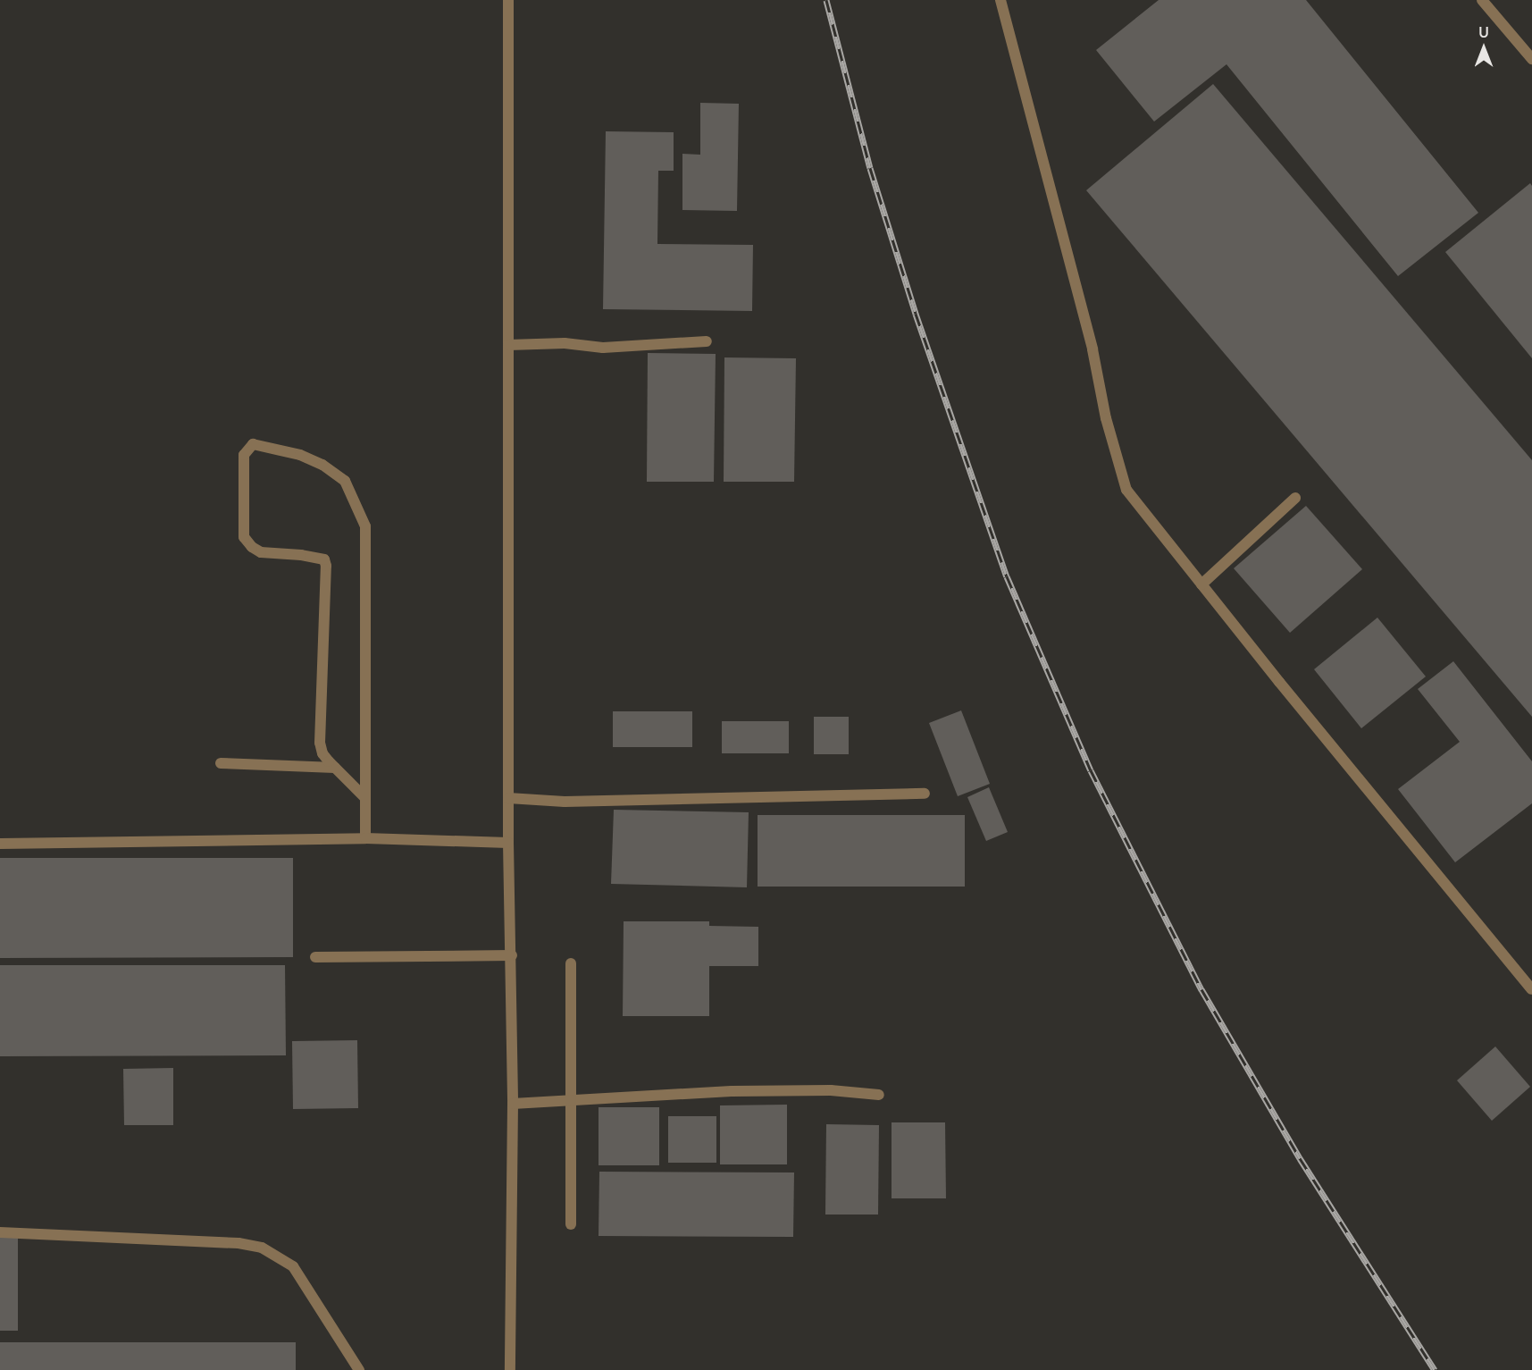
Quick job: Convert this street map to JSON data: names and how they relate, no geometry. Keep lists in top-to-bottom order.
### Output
{
  "north": "top"
}
